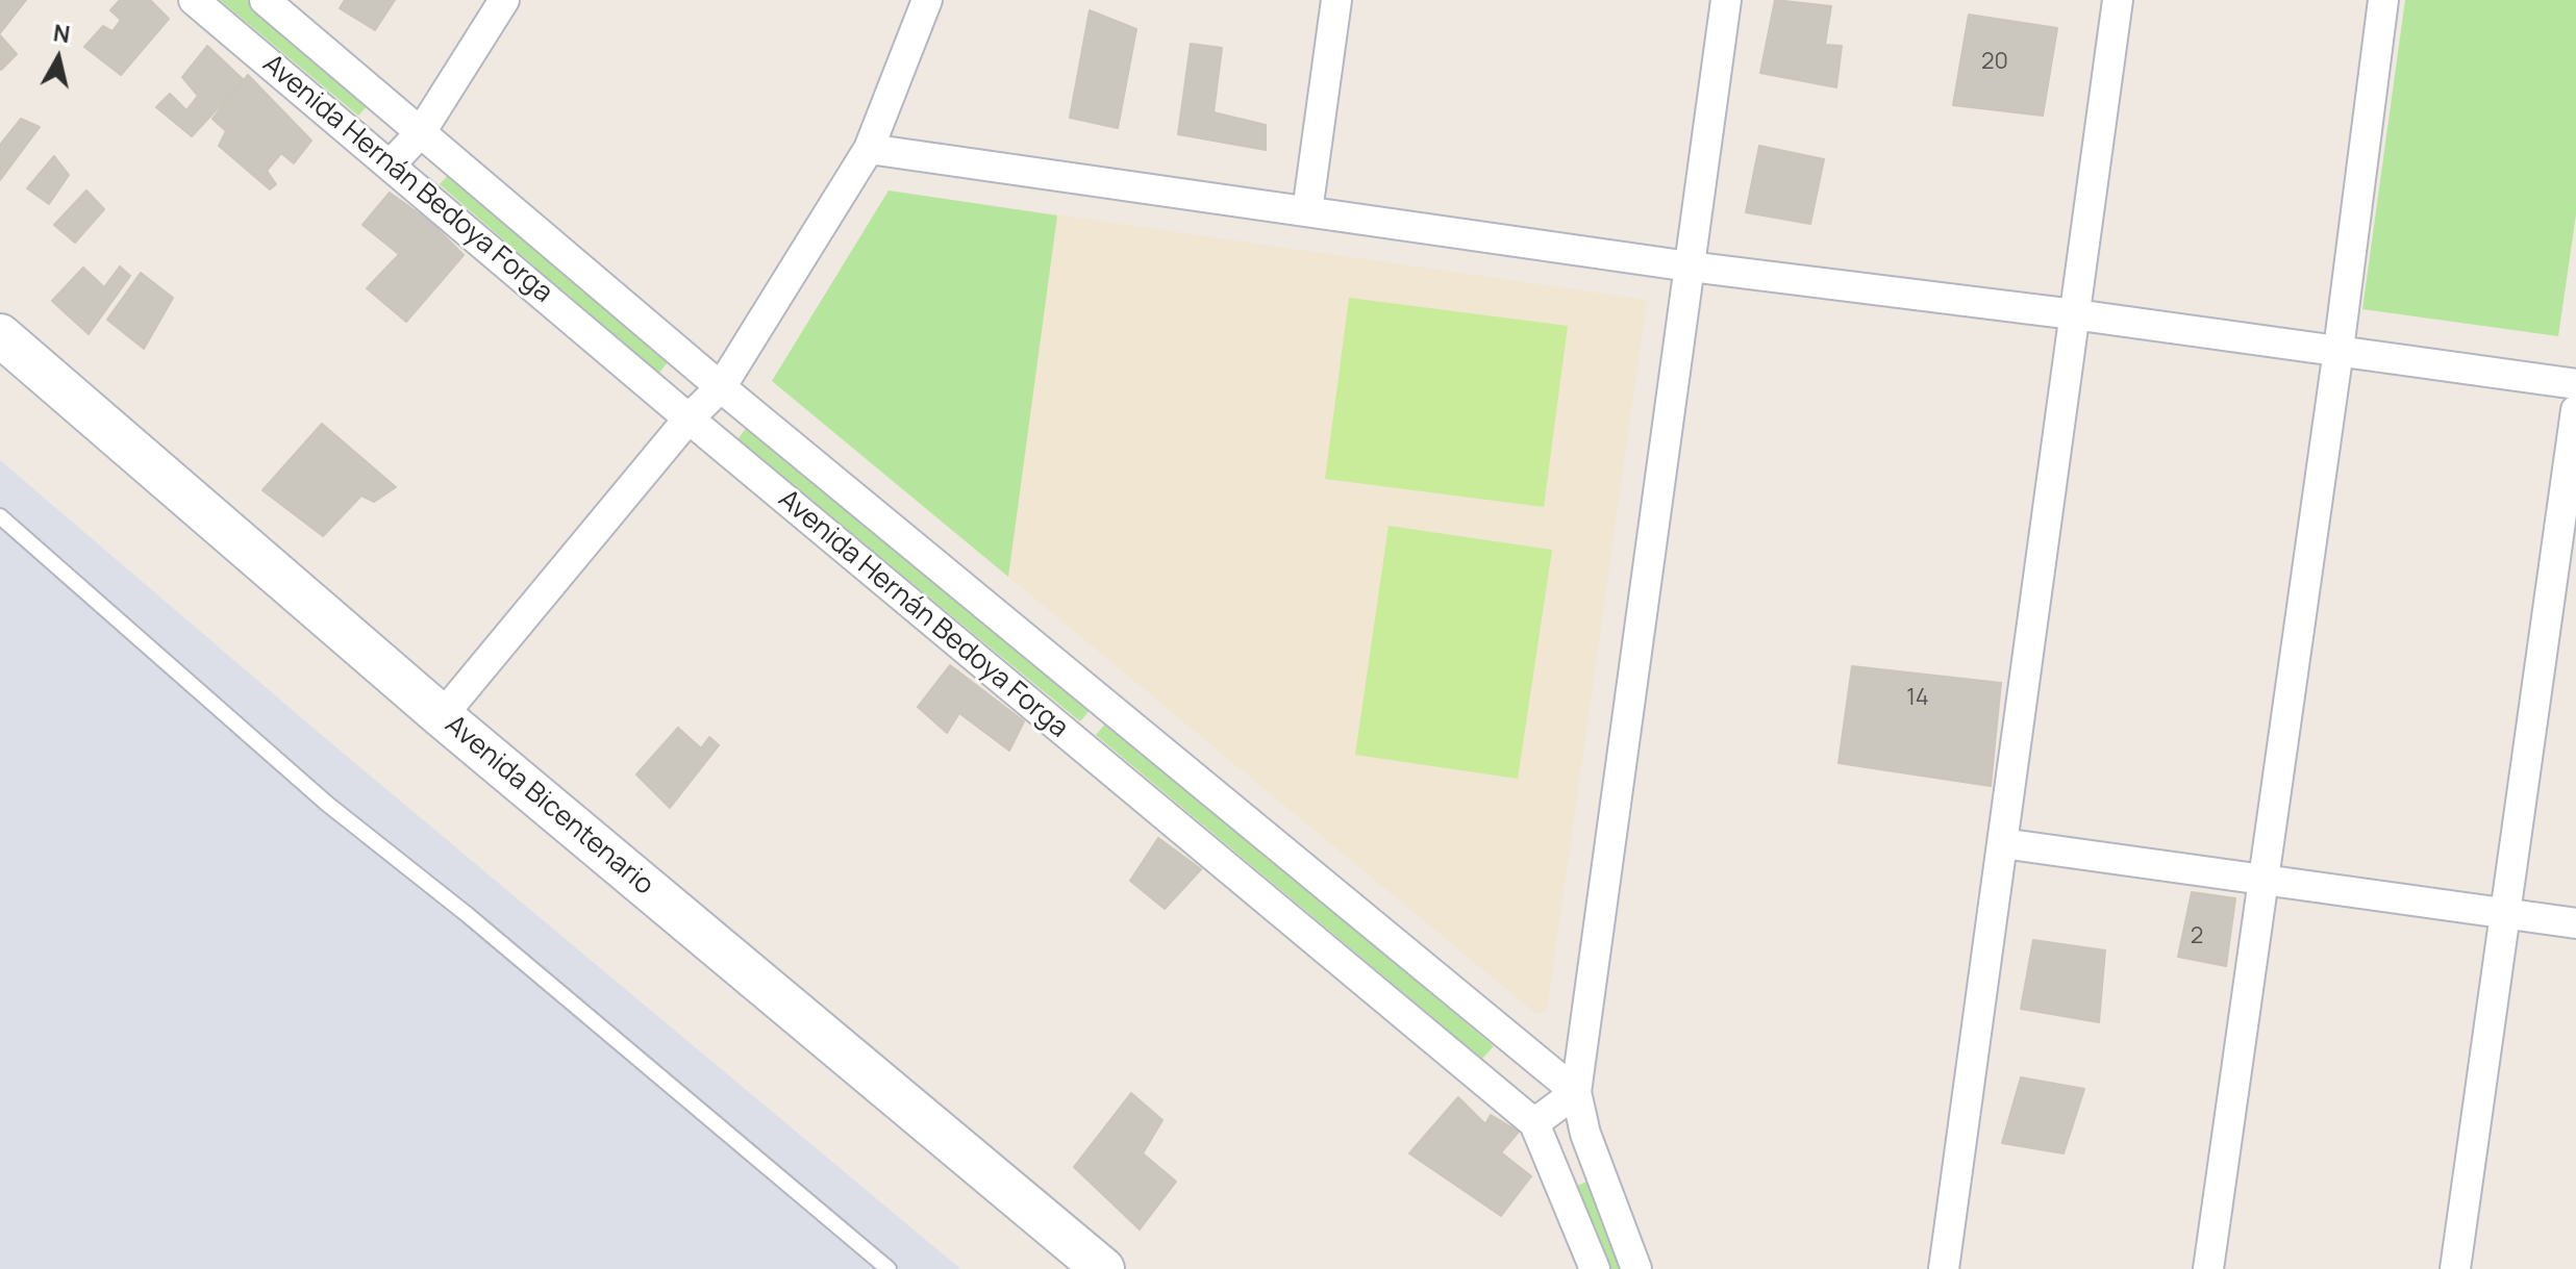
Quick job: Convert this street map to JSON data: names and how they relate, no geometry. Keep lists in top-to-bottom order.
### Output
{
  "streets": {
    "main road": ["Avenida Bicentenario"],
    "street": ["Avenida Hernán Bedoya Forga"]
  },
  "house_numbers": ["20", "14", "2"],
  "north": "top"
}
